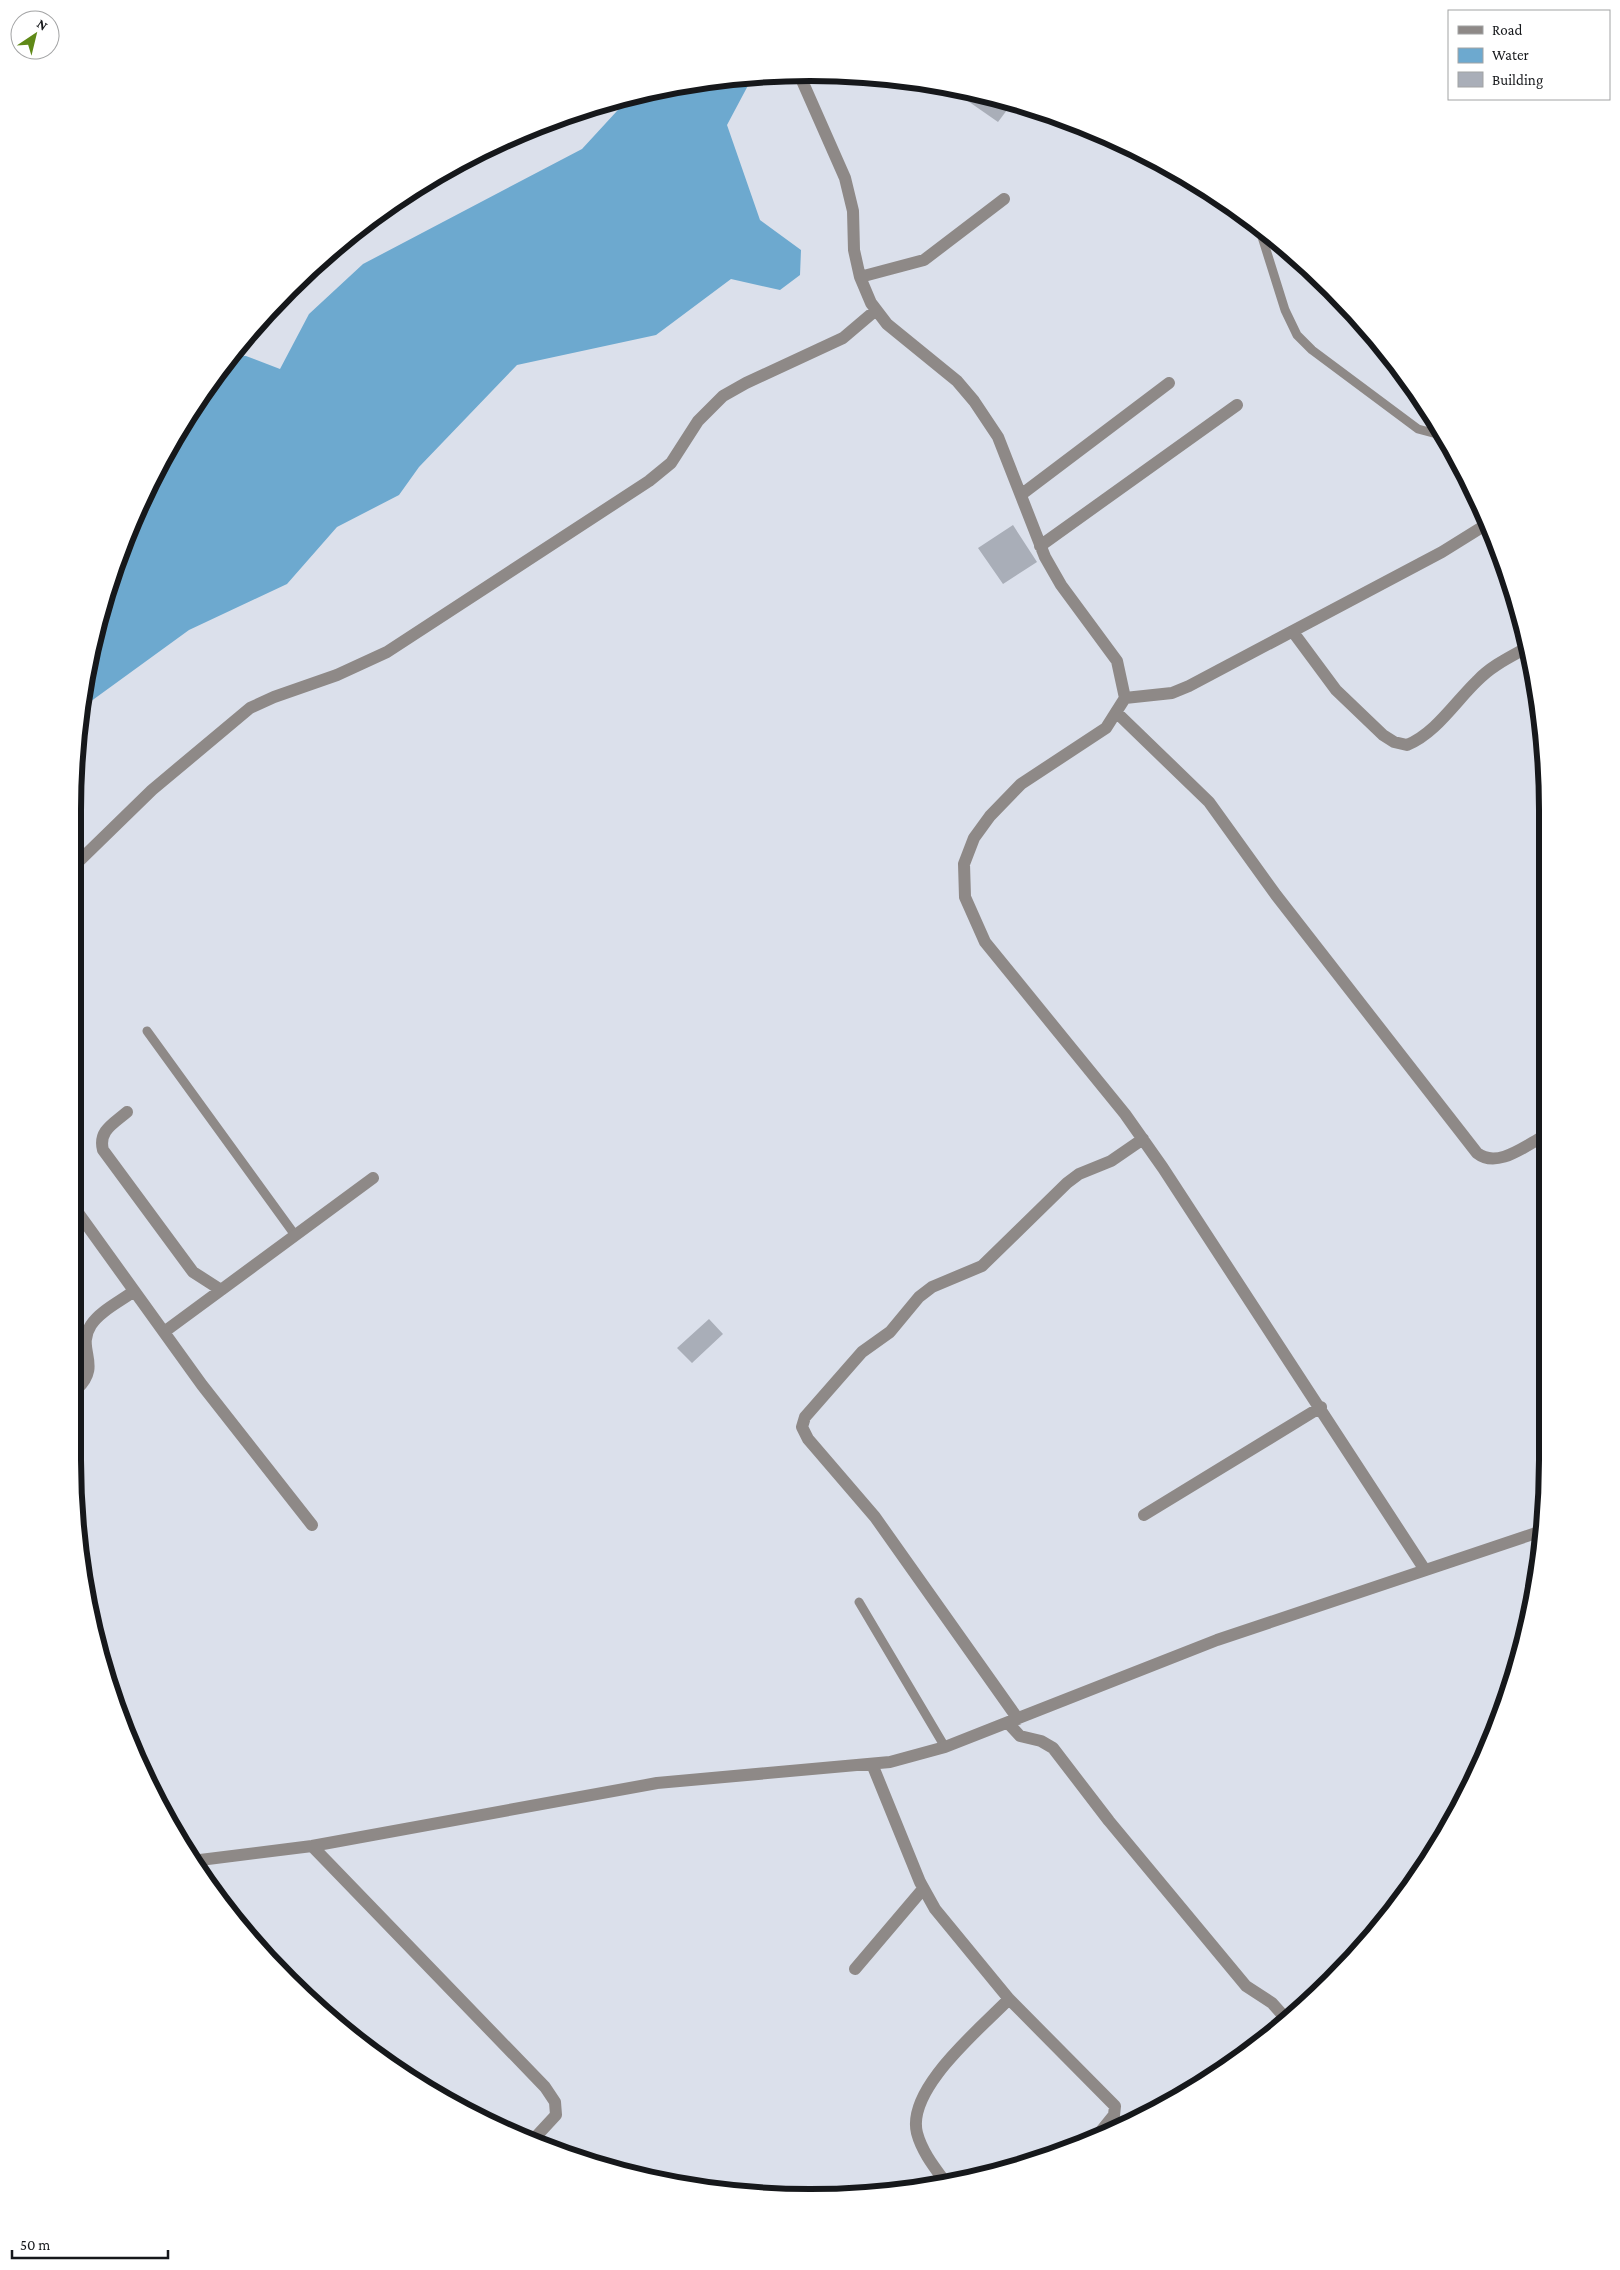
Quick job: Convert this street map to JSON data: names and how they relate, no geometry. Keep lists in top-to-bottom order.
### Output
{
  "legend": ["Road", "Water", "Building"],
  "scale_bar": "50 m",
  "north": "top right"
}
